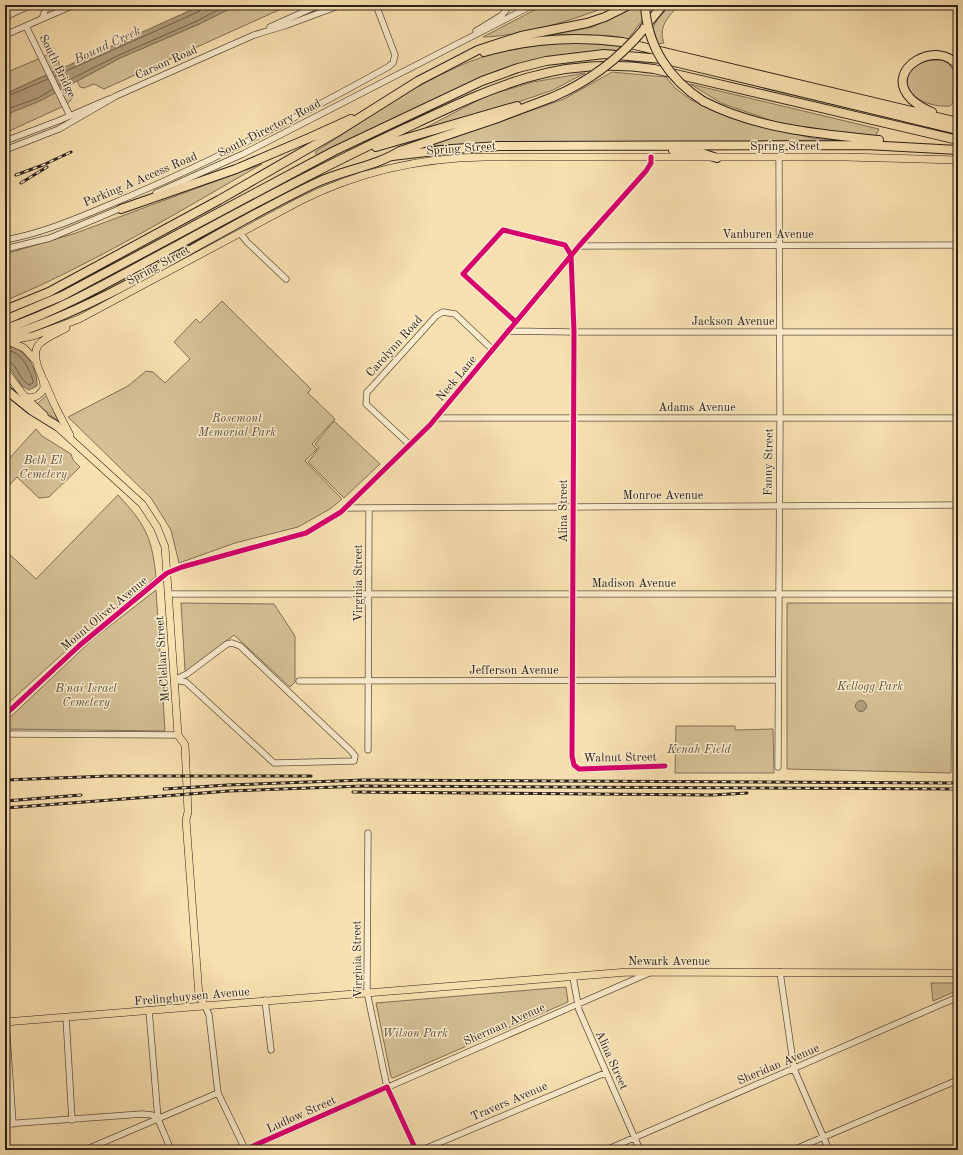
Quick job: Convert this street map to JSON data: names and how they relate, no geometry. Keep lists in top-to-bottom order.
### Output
{
  "streets": {
    "main road": [
      "Spring Street",
      "McClellan Street",
      "Newark Avenue",
      "Frelinghuysen Avenue"
    ],
    "street": [
      "Carson Road",
      "South Bridge",
      "South Directory Road",
      "Parking A Access Road",
      "Vanburen Avenue",
      "Jackson Avenue",
      "Carolynn Road",
      "Neck Lane",
      "Adams Avenue",
      "Fanny Street",
      "Monroe Avenue",
      "Alina Street",
      "Virginia Street",
      "Madison Avenue",
      "Mount Olivet Avenue",
      "Jefferson Avenue",
      "Walnut Street",
      "Sherman Avenue",
      "Sheridan Avenue",
      "Travers Avenue",
      "Ludlow Street"
    ]
  },
  "crossings": [
    ["South Directory Road", "Parking A Access Road"],
    ["Spring Street", "Neck Lane"],
    ["Spring Street", "Fanny Street"],
    ["Vanburen Avenue", "Neck Lane"],
    ["Vanburen Avenue", "Fanny Street"],
    ["Jackson Avenue", "Neck Lane"],
    ["Jackson Avenue", "Fanny Street"],
    ["Jackson Avenue", "Alina Street"],
    ["Carolynn Road", "Neck Lane"],
    ["Neck Lane", "Adams Avenue"],
    ["Neck Lane", "Alina Street"],
    ["Neck Lane", "Mount Olivet Avenue"],
    ["Adams Avenue", "Fanny Street"],
    ["Adams Avenue", "Alina Street"],
    ["Fanny Street", "Monroe Avenue"],
    ["Fanny Street", "Madison Avenue"],
    ["Fanny Street", "Jefferson Avenue"],
    ["Monroe Avenue", "Alina Street"],
    ["Monroe Avenue", "Virginia Street"],
    ["Alina Street", "Madison Avenue"],
    ["Alina Street", "Jefferson Avenue"],
    ["Alina Street", "Walnut Street"],
    ["Alina Street", "Newark Avenue"],
    ["Alina Street", "Sherman Avenue"],
    ["Alina Street", "Sheridan Avenue"],
    ["Alina Street", "Travers Avenue"],
    ["Virginia Street", "Madison Avenue"],
    ["Virginia Street", "Jefferson Avenue"],
    ["Virginia Street", "Frelinghuysen Avenue"],
    ["Virginia Street", "Sherman Avenue"],
    ["Madison Avenue", "McClellan Street"],
    ["Mount Olivet Avenue", "McClellan Street"],
    ["McClellan Street", "Frelinghuysen Avenue"],
    ["Newark Avenue", "Frelinghuysen Avenue"],
    ["Newark Avenue", "Sherman Avenue"],
    ["Sherman Avenue", "Ludlow Street"]
  ],
  "water": ["Bound Creek"],
  "parks": [
    "Rosemont Memorial Park",
    "Beth El Cemetery",
    "Kellogg Park",
    "B'nai Israel Cemetery",
    "Kenah Field",
    "Wilson Park"
  ]
}
